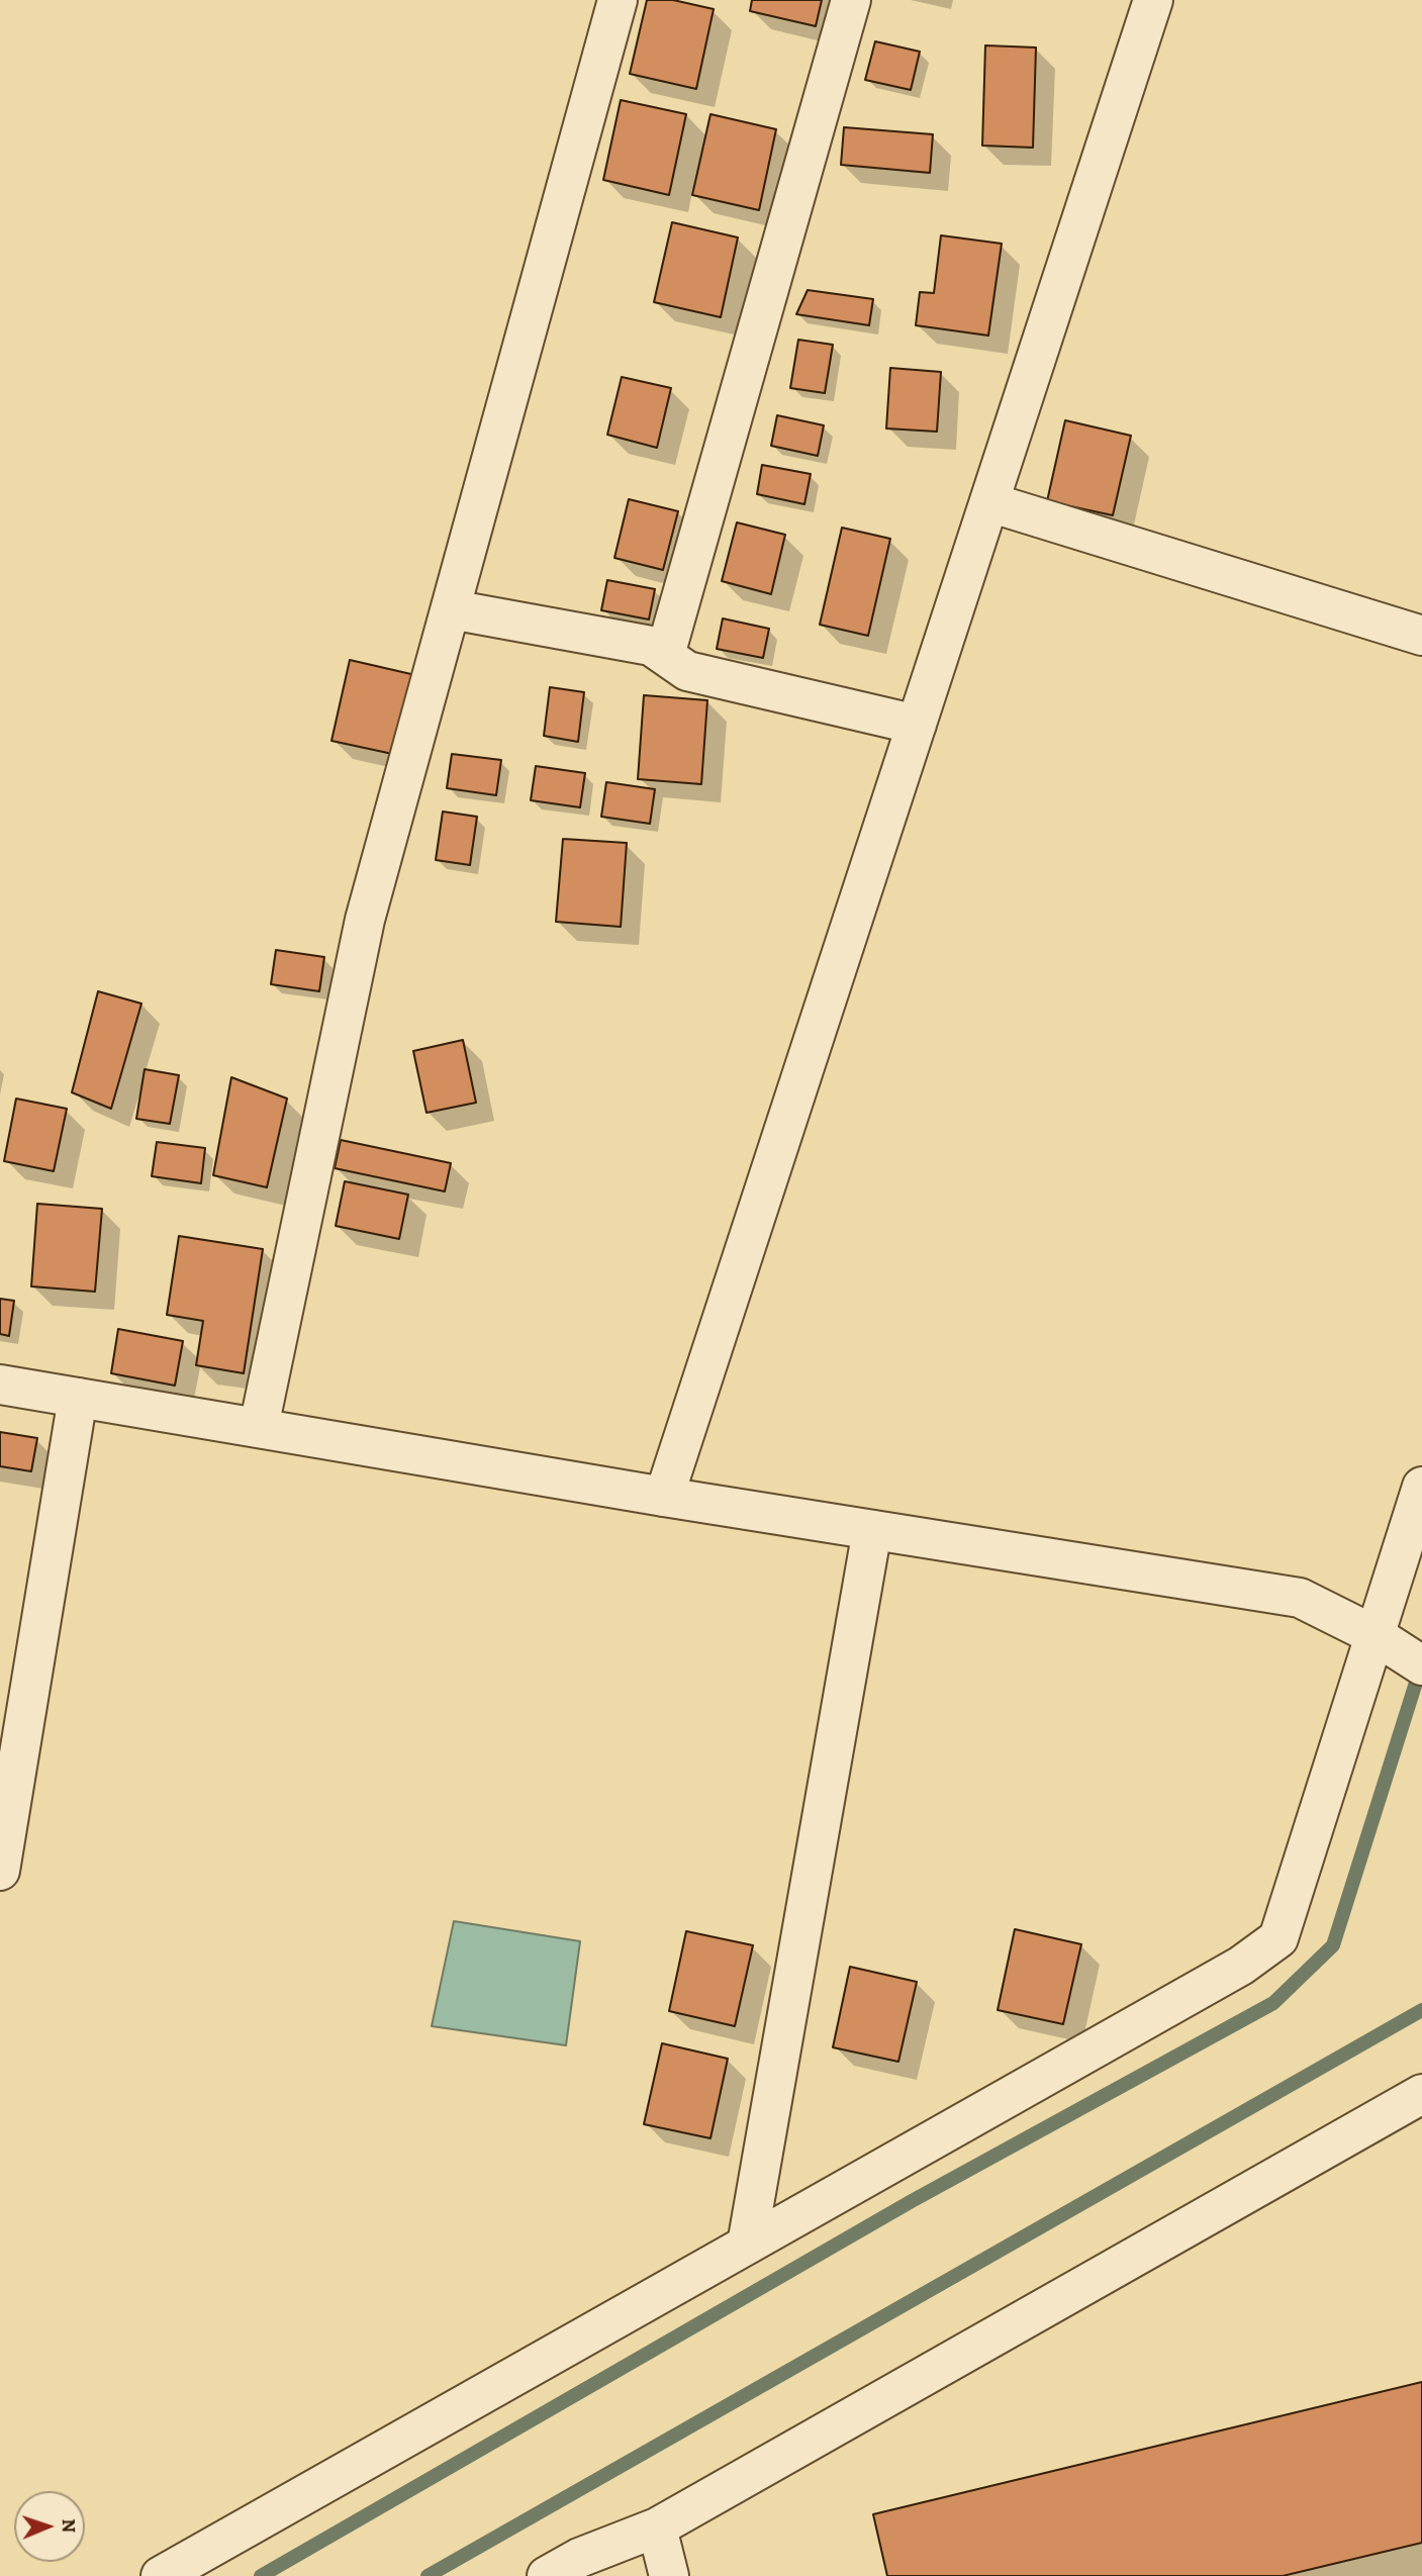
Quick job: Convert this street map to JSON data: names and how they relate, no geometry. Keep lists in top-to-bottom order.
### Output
{
  "north": "right"
}
